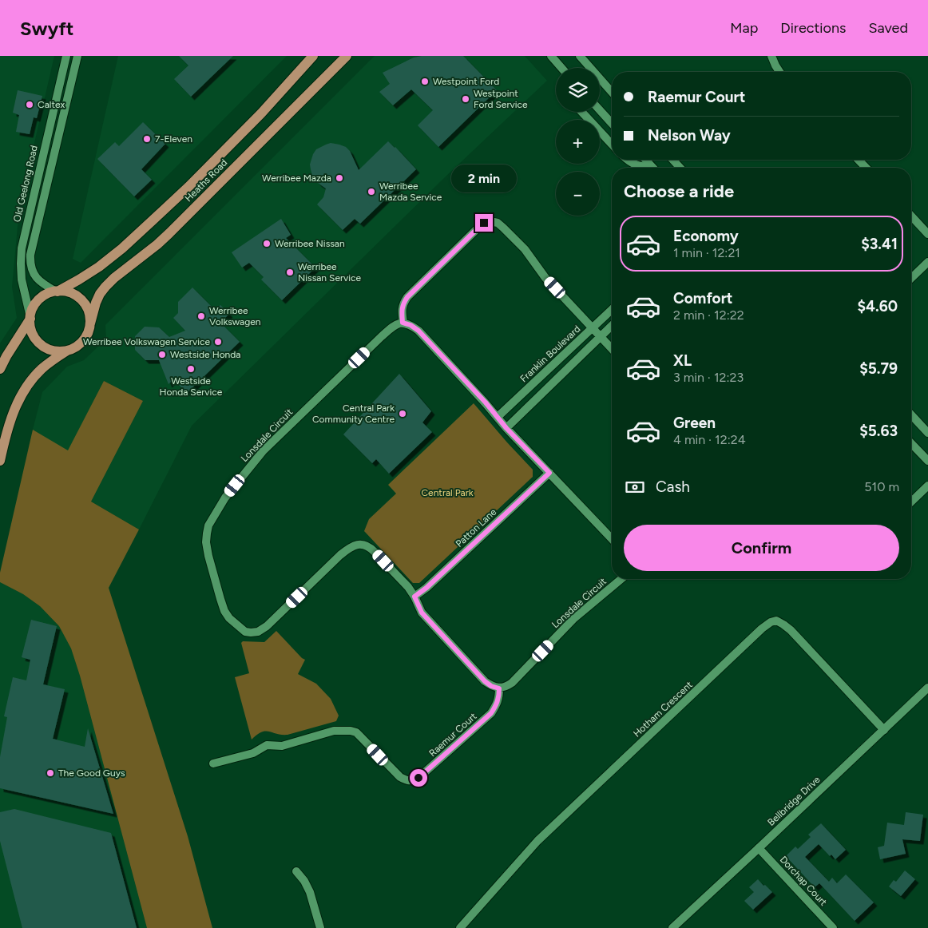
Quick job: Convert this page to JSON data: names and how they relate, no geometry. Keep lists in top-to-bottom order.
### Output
{
  "streets": {
    "main road": ["Heaths Road"],
    "street": [
      "Old Geelong Road",
      "Franklin Boulevard",
      "Lonsdale Circuit",
      "Patton Lane",
      "Hotham Crescent",
      "Raemur Court",
      "Bellbridge Drive",
      "Dorchap Court"
    ]
  },
  "crossings": [
    ["Heaths Road", "Old Geelong Road"],
    ["Lonsdale Circuit", "Patton Lane"],
    ["Lonsdale Circuit", "Raemur Court"],
    ["Hotham Crescent", "Bellbridge Drive"],
    ["Bellbridge Drive", "Dorchap Court"]
  ],
  "parks": ["Central Park"],
  "places": [
    "Westpoint Ford",
    "Westpoint Ford Service",
    "Caltex",
    "7-Eleven",
    "Werribee Mazda",
    "Werribee Mazda Service",
    "Werribee Nissan",
    "Werribee Nissan Service",
    "Werribee Volkswagen",
    "Werribee Volkswagen Service",
    "Westside Honda",
    "Westside Honda Service",
    "Central Park Community Centre",
    "The Good Guys"
  ],
  "page": {
    "header": "Swyft",
    "nav": ["Map", "Directions", "Saved"],
    "map_buttons": ["+", "−"],
    "banner": ["Raemur Court", "Nelson Way"],
    "bubble": "2 min",
    "heading": "Choose a ride",
    "list": [
      {
        "name": "Economy",
        "note": "1 min · 12:21",
        "value": "$3.41"
      },
      {
        "name": "Comfort",
        "note": "2 min · 12:22",
        "value": "$4.60"
      },
      {
        "name": "XL",
        "note": "3 min · 12:23",
        "value": "$5.79"
      },
      {
        "name": "Green",
        "note": "4 min · 12:24",
        "value": "$5.63"
      }
    ],
    "pay": ["Cash", "510 m"],
    "buttons": "Confirm"
  }
}
